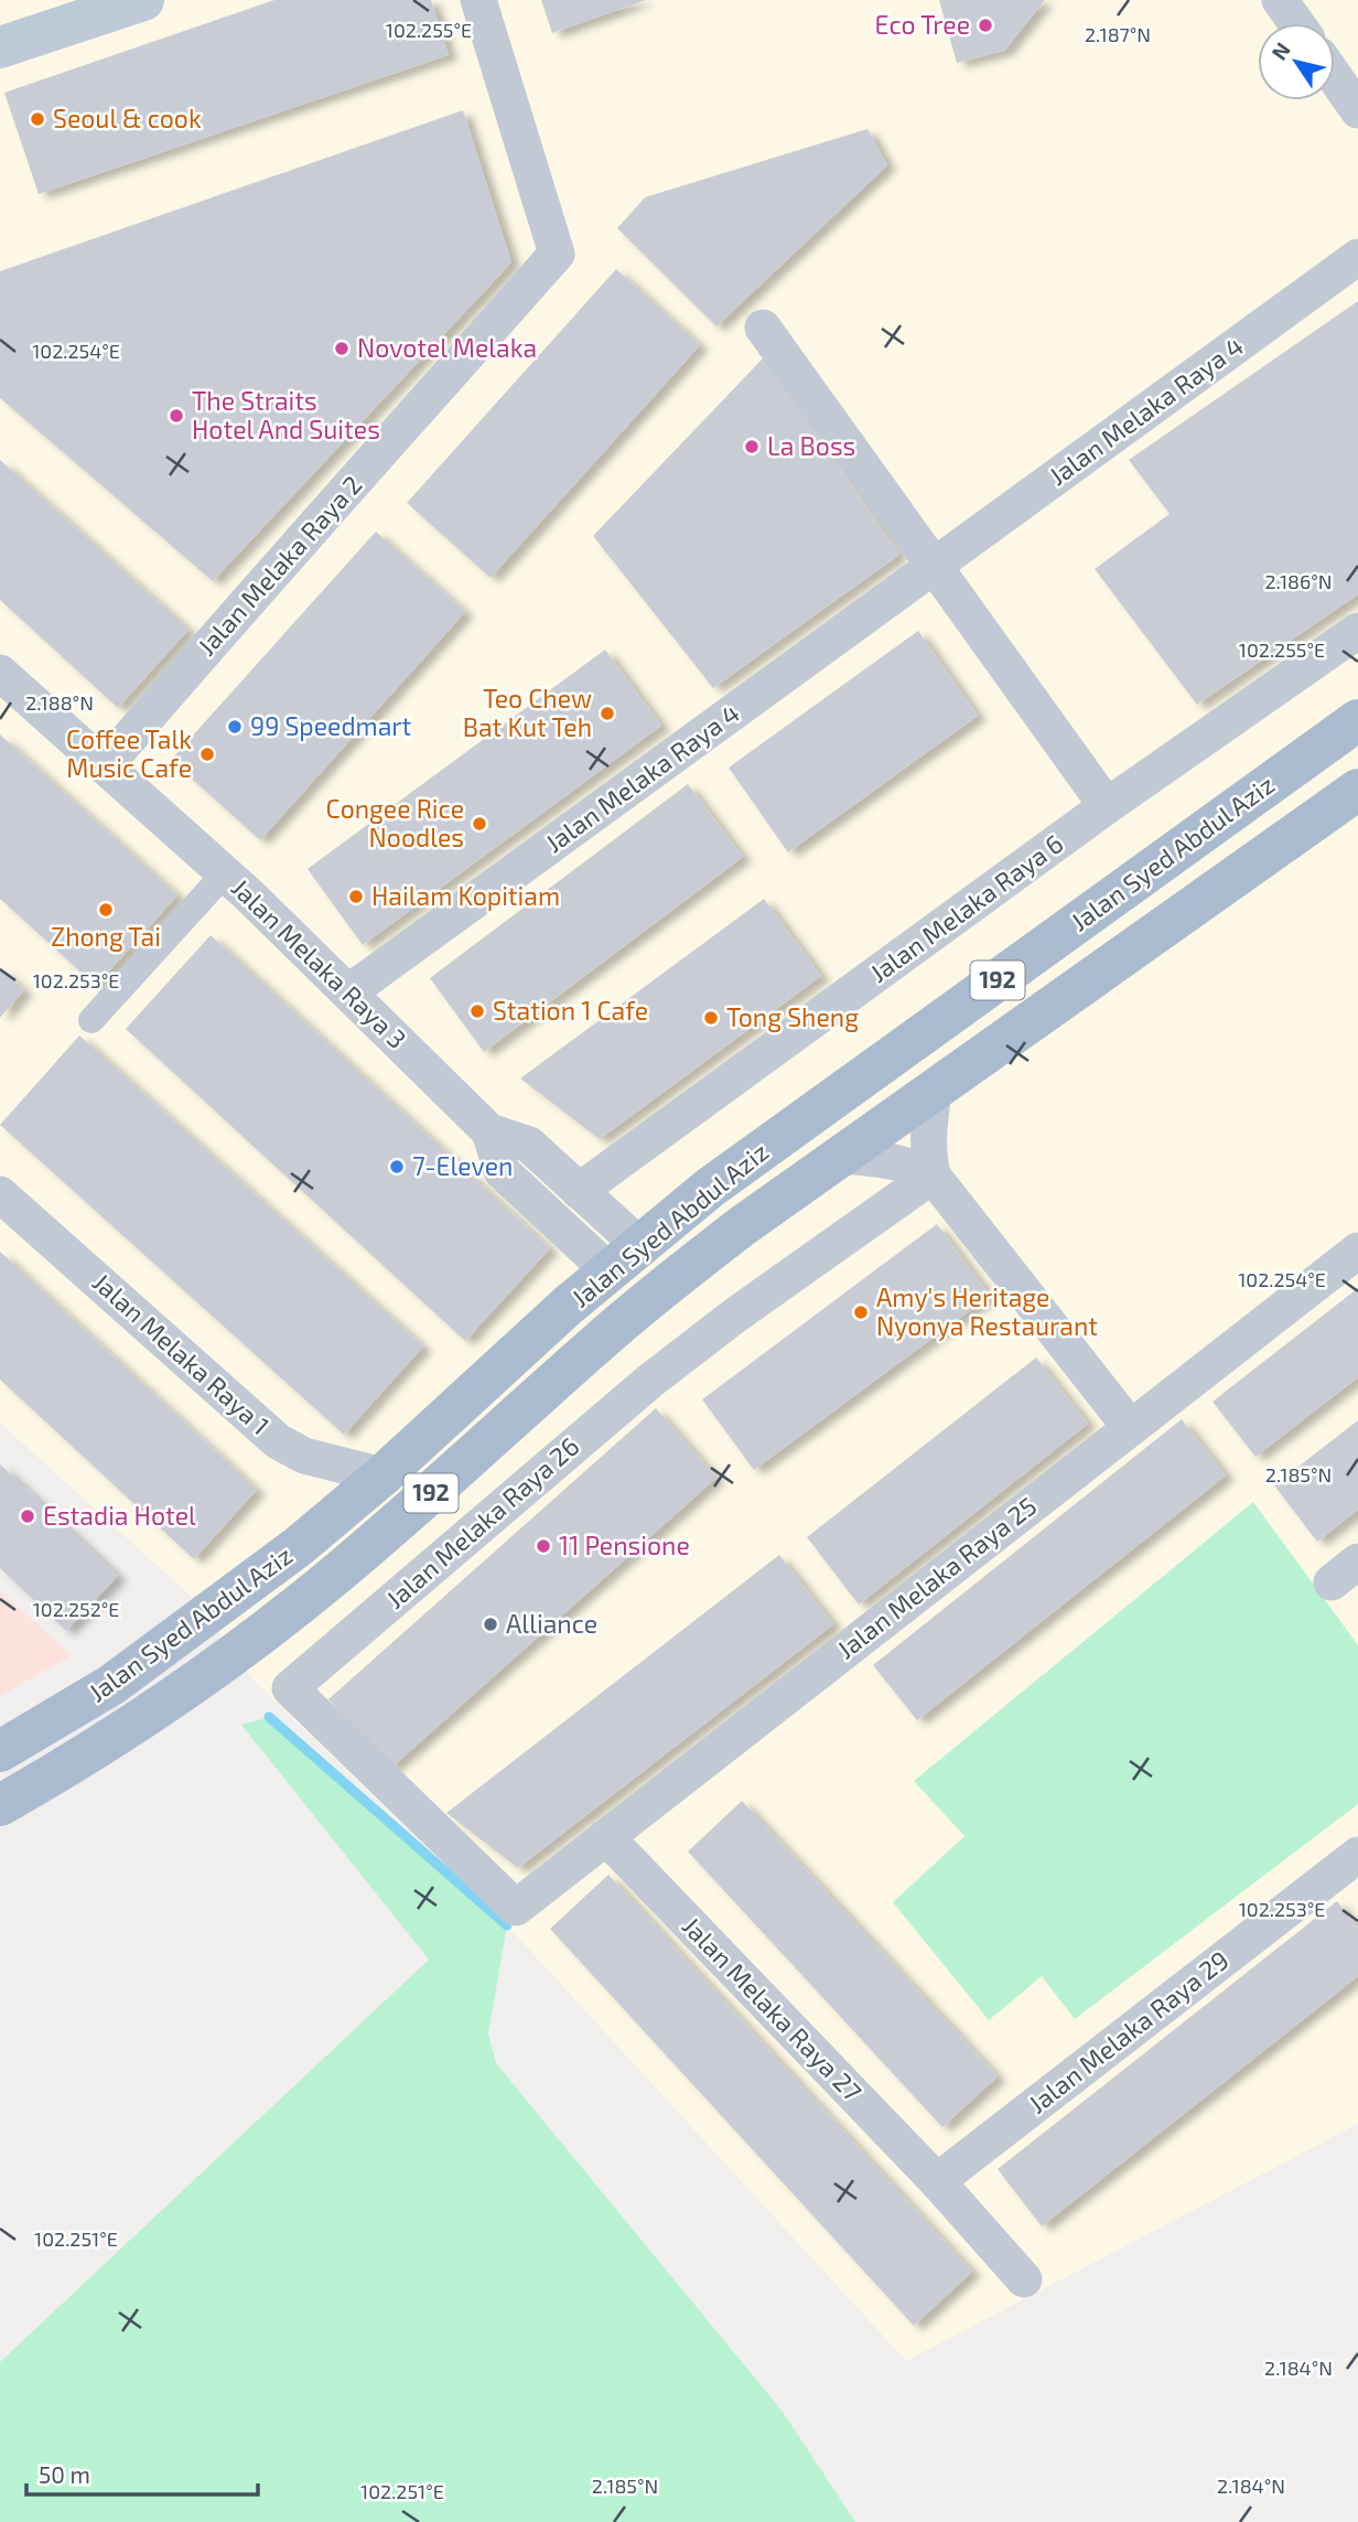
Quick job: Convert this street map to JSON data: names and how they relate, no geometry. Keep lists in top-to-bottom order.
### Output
{
  "streets": {
    "main road": ["Jalan Syed Abdul Aziz", "192"],
    "street": [
      "Jalan Melaka Raya 4",
      "Jalan Melaka Raya 2",
      "Jalan Melaka Raya 6",
      "Jalan Melaka Raya 3",
      "Jalan Melaka Raya 1",
      "Jalan Melaka Raya 26",
      "Jalan Melaka Raya 25",
      "Jalan Melaka Raya 27",
      "Jalan Melaka Raya 29"
    ]
  },
  "crossings": [
    ["Jalan Melaka Raya 4", "Jalan Melaka Raya 3"],
    ["Jalan Melaka Raya 2", "Jalan Melaka Raya 3"],
    ["Jalan Syed Abdul Aziz", "Jalan Melaka Raya 3"],
    ["Jalan Syed Abdul Aziz", "Jalan Melaka Raya 1"],
    ["Jalan Melaka Raya 6", "Jalan Melaka Raya 3"],
    ["Jalan Melaka Raya 26", "Jalan Melaka Raya 25"],
    ["Jalan Melaka Raya 25", "Jalan Melaka Raya 27"],
    ["Jalan Melaka Raya 27", "Jalan Melaka Raya 29"]
  ],
  "places": [
    "Eco Tree",
    "Seoul & cook",
    "Novotel Melaka",
    "The Straits Hotel And Suites",
    "La Boss",
    "Teo Chew Bat Kut Teh",
    "99 Speedmart",
    "Coffee Talk Music Cafe",
    "Congee Rice Noodles",
    "Hailam Kopitiam",
    "Zhong Tai",
    "Station 1 Cafe",
    "Tong Sheng",
    "7-Eleven",
    "Amy's Heritage Nyonya Restaurant",
    "Estadia Hotel",
    "11 Pensione",
    "Alliance"
  ],
  "scale_bar": "50 m",
  "north": "top left",
  "coordinates": [
    "102.255°E",
    "2.187°N",
    "102.254°E",
    "2.186°N",
    "2.188°N",
    "102.253°E",
    "2.185°N",
    "102.252°E",
    "102.251°E",
    "2.184°N"
  ]
}
